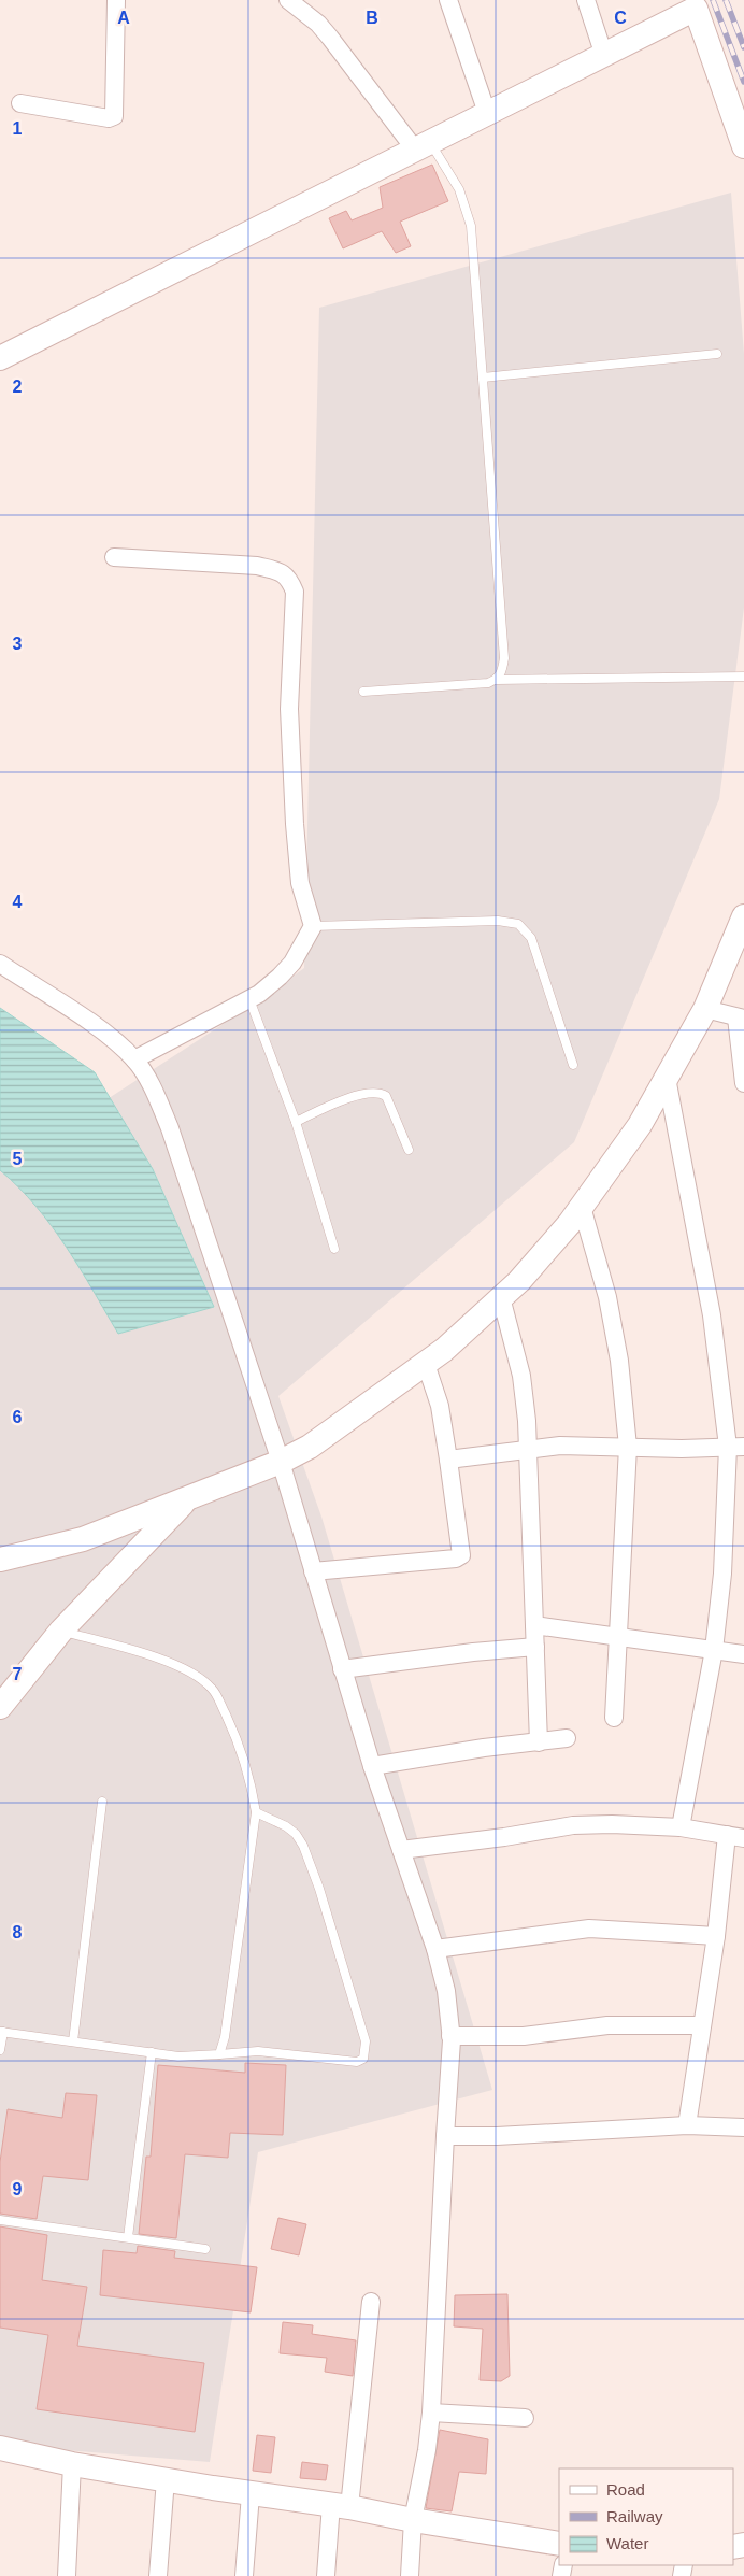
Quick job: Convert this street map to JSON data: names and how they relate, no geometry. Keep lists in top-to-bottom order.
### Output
{
  "legend": ["Road", "Railway", "Water"],
  "grid": {
    "columns": ["A", "B", "C"],
    "rows": [
      "1",
      "2",
      "3",
      "4",
      "5",
      "6",
      "7",
      "8",
      "9"
    ]
  }
}
